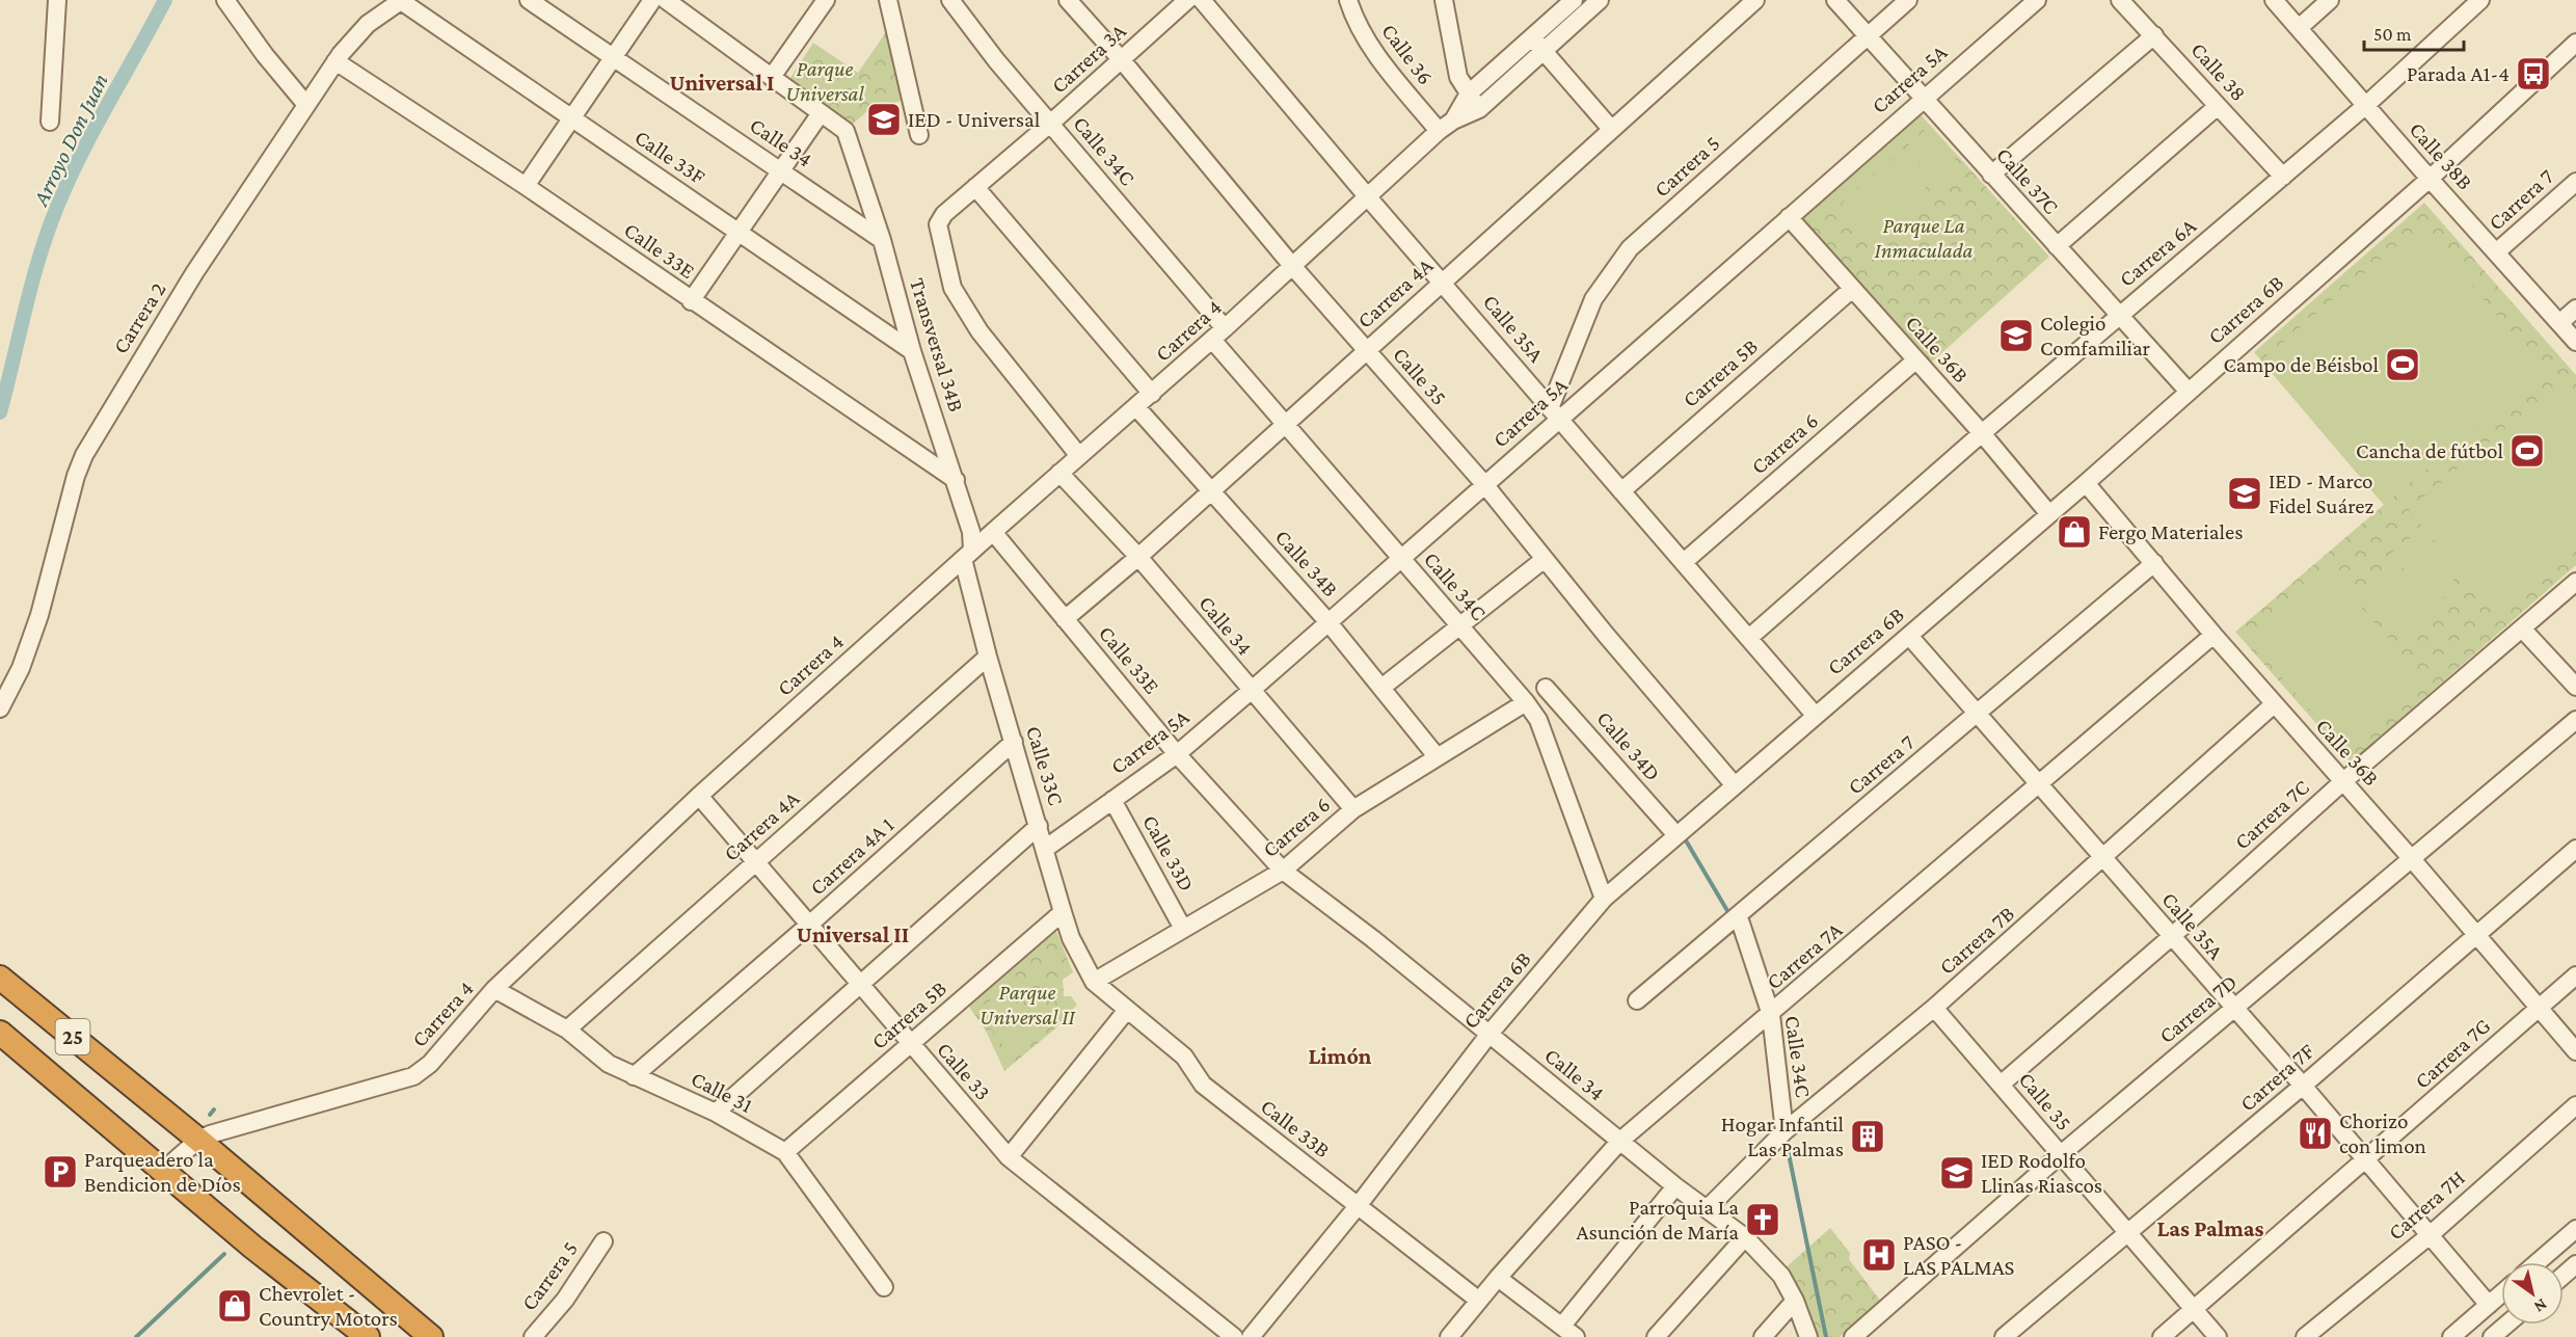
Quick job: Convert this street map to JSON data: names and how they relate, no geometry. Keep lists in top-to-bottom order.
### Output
{
  "streets": {
    "highway": ["25"],
    "street": [
      "Calle 36",
      "Carrera 3A",
      "Calle 38",
      "Carrera 5A",
      "Calle 34",
      "Calle 34C",
      "Calle 38B",
      "Calle 33F",
      "Carrera 5",
      "Calle 37C",
      "Carrera 7",
      "Calle 33E",
      "Carrera 6A",
      "Carrera 4A",
      "Carrera 6B",
      "Carrera 2",
      "Calle 35A",
      "Carrera 4",
      "Transversal 34B",
      "Calle 36B",
      "Carrera 5B",
      "Calle 35",
      "Carrera 6",
      "Calle 34B",
      "Calle 34D",
      "Calle 33C",
      "Carrera 7C",
      "Calle 33D",
      "Carrera 4A 1",
      "Carrera 7B",
      "Carrera 7A",
      "Carrera 7D",
      "Carrera 7G",
      "Calle 33",
      "Carrera 7F",
      "Calle 31",
      "Calle 33B",
      "Carrera 7H"
    ]
  },
  "crossings": [
    ["Calle 36", "Carrera 4"],
    ["Carrera 3A", "Calle 34C"],
    ["Carrera 3A", "Carrera 4"],
    ["Carrera 3A", "Calle 35"],
    ["Calle 38", "Carrera 6A"],
    ["Carrera 5A", "Calle 34"],
    ["Carrera 5A", "Calle 34C"],
    ["Carrera 5A", "Carrera 5"],
    ["Carrera 5A", "Calle 37C"],
    ["Carrera 5A", "Calle 33E"],
    ["Carrera 5A", "Calle 35A"],
    ["Carrera 5A", "Calle 36B"],
    ["Carrera 5A", "Calle 35"],
    ["Carrera 5A", "Calle 34B"],
    ["Carrera 5A", "Calle 33C"],
    ["Carrera 5A", "Calle 33D"],
    ["Calle 34", "Calle 33E"],
    ["Calle 34", "Carrera 4A"],
    ["Calle 34", "Carrera 6B"],
    ["Calle 34", "Carrera 4"],
    ["Calle 34", "Transversal 34B"],
    ["Calle 34", "Carrera 6"],
    ["Calle 34", "Carrera 7B"],
    ["Calle 34", "Carrera 7A"],
    ["Calle 34C", "Carrera 7"],
    ["Calle 34C", "Carrera 4A"],
    ["Calle 34C", "Carrera 6B"],
    ["Calle 34C", "Carrera 4"],
    ["Calle 34C", "Carrera 6"],
    ["Calle 34C", "Carrera 7B"],
    ["Calle 34C", "Carrera 7A"],
    ["Calle 38B", "Carrera 7"],
    ["Calle 38B", "Carrera 6A"],
    ["Calle 38B", "Carrera 6B"],
    ["Calle 33F", "Carrera 2"],
    ["Calle 33F", "Transversal 34B"],
    ["Carrera 5", "Calle 37C"],
    ["Carrera 5", "Calle 35A"],
    ["Calle 37C", "Carrera 6A"],
    ["Calle 37C", "Carrera 6B"],
    ["Carrera 7", "Calle 35A"],
    ["Carrera 7", "Calle 36B"],
    ["Calle 33E", "Carrera 4A"],
    ["Calle 33E", "Carrera 2"],
    ["Calle 33E", "Carrera 4"],
    ["Calle 33E", "Transversal 34B"],
    ["Calle 33E", "Carrera 6"],
    ["Carrera 6A", "Calle 35A"],
    ["Carrera 6A", "Calle 36B"],
    ["Carrera 4A", "Calle 35A"],
    ["Carrera 4A", "Calle 35"],
    ["Carrera 4A", "Calle 34B"],
    ["Carrera 4A", "Calle 33C"],
    ["Carrera 4A", "Calle 33"],
    ["Carrera 4A", "Calle 31"],
    ["Carrera 6B", "Calle 35A"],
    ["Carrera 6B", "Calle 36B"],
    ["Carrera 6B", "Calle 35"],
    ["Carrera 6B", "Calle 34D"],
    ["Carrera 6B", "Calle 33B"],
    ["Calle 35A", "Carrera 4"],
    ["Calle 35A", "Carrera 5B"],
    ["Calle 35A", "Carrera 6"],
    ["Calle 35A", "Carrera 7C"],
    ["Calle 35A", "Carrera 7B"],
    ["Calle 35A", "Carrera 7A"],
    ["Calle 35A", "Carrera 7D"],
    ["Calle 35A", "Carrera 7G"],
    ["Calle 35A", "Carrera 7F"],
    ["Calle 35A", "Carrera 7H"],
    ["Carrera 4", "Transversal 34B"],
    ["Carrera 4", "Calle 35"],
    ["Carrera 4", "Calle 34B"],
    ["Carrera 4", "Calle 33C"],
    ["Carrera 4", "25"],
    ["Carrera 4", "Calle 33"],
    ["Carrera 4", "Calle 31"],
    ["Transversal 34B", "Calle 33C"],
    ["Calle 36B", "Carrera 5B"],
    ["Calle 36B", "Carrera 6"],
    ["Calle 36B", "Carrera 7C"],
    ["Calle 36B", "Carrera 7B"],
    ["Calle 36B", "Carrera 7A"],
    ["Calle 36B", "Carrera 7D"],
    ["Calle 36B", "Carrera 7G"],
    ["Calle 36B", "Carrera 7F"],
    ["Carrera 5B", "Calle 33C"],
    ["Carrera 5B", "Calle 33"],
    ["Carrera 5B", "Calle 31"],
    ["Calle 35", "Carrera 7C"],
    ["Calle 35", "Carrera 7B"],
    ["Calle 35", "Carrera 7D"],
    ["Calle 35", "Carrera 7G"],
    ["Calle 35", "Carrera 7F"],
    ["Carrera 6", "Calle 34B"],
    ["Carrera 6", "Calle 33C"],
    ["Carrera 6", "Calle 33D"],
    ["Carrera 6", "Calle 33B"],
    ["Calle 33C", "Carrera 4A 1"],
    ["Calle 33C", "Calle 33B"],
    ["Carrera 4A 1", "Calle 33"],
    ["Carrera 4A 1", "Calle 31"],
    ["Carrera 7A", "Calle 33B"]
  ],
  "districts": [
    "Universal I",
    "Universal II",
    "Limón",
    "Las Palmas"
  ],
  "water": ["Arroyo Don Juan"],
  "parks": ["Parque Universal", "Parque La Inmaculada", "Parque Universal II"],
  "places": {
    "bus stop": ["Parada A1-4"],
    "school or university": [
      "IED - Universal",
      "Colegio Comfamiliar",
      "IED - Marco Fidel Suárez",
      "IED Rodolfo Llinas Riascos"
    ],
    "sports": ["Campo de Béisbol", "Cancha de fútbol"],
    "shop": ["Fergo Materiales", "Chevrolet - Country Motors"],
    "restaurant": ["Chorizo con limon"],
    "building": ["Hogar Infantil Las Palmas"],
    "parking": ["Parqueadero la Bendicion de Díos"],
    "church": ["Parroquia La Asunción de María"],
    "hospital": ["PASO - LAS PALMAS"]
  },
  "scale_bar": "50 m",
  "north": "bottom right"
}
